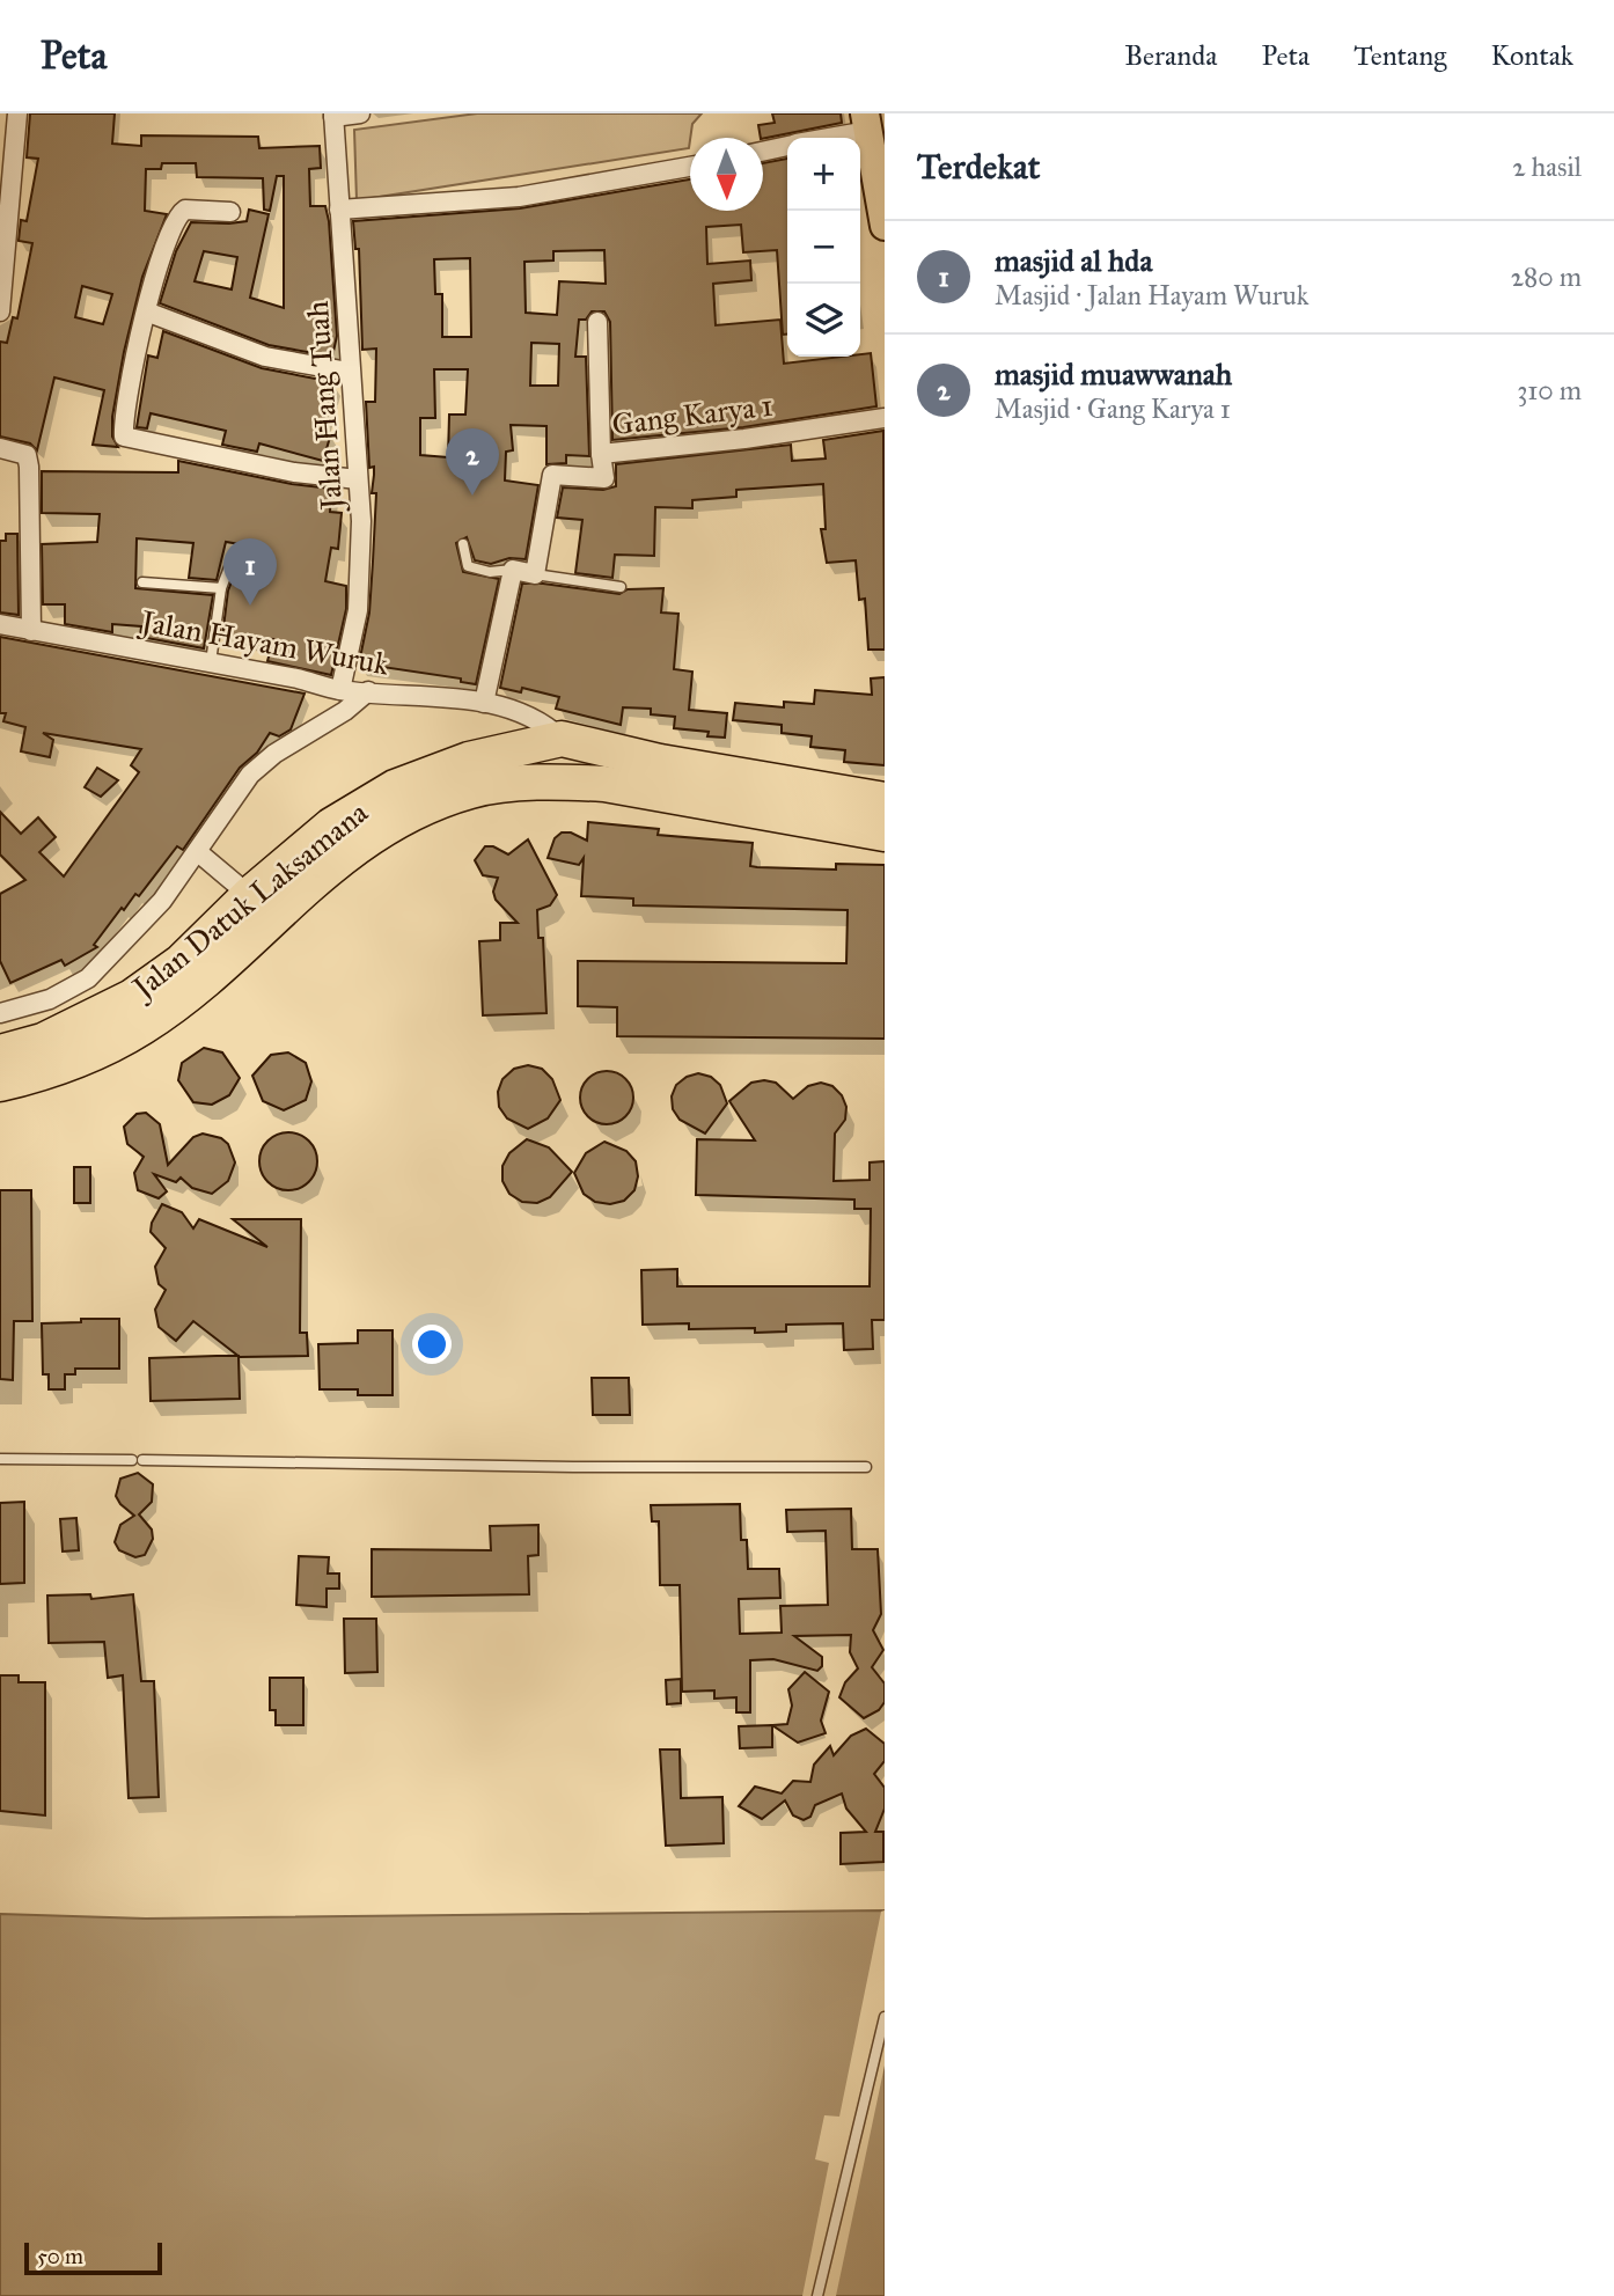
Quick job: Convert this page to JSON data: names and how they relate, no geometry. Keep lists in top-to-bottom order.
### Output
{
  "streets": {
    "highway": ["Jalan Datuk Laksamana"],
    "street": ["Jalan Hang Tuah", "Gang Karya 1", "Jalan Hayam Wuruk"]
  },
  "crossings": [
    ["Jalan Hang Tuah", "Jalan Hayam Wuruk"],
    ["Jalan Hayam Wuruk", "Jalan Datuk Laksamana"]
  ],
  "scale_bar": "50 m",
  "north": "bottom",
  "page": {
    "header": "Peta",
    "nav": [
      "Beranda",
      "Peta",
      "Tentang",
      "Kontak"
    ],
    "heading": ["Terdekat", "2 hasil"],
    "map_buttons": ["+", "−"],
    "list": [
      {
        "mark": "1",
        "name": "masjid al hda",
        "note": "Masjid · Jalan Hayam Wuruk",
        "value": "280 m"
      },
      {
        "mark": "2",
        "name": "masjid muawwanah",
        "note": "Masjid · Gang Karya 1",
        "value": "310 m"
      }
    ],
    "pins": ["2", "1"],
    "scale": "50 m"
  }
}
